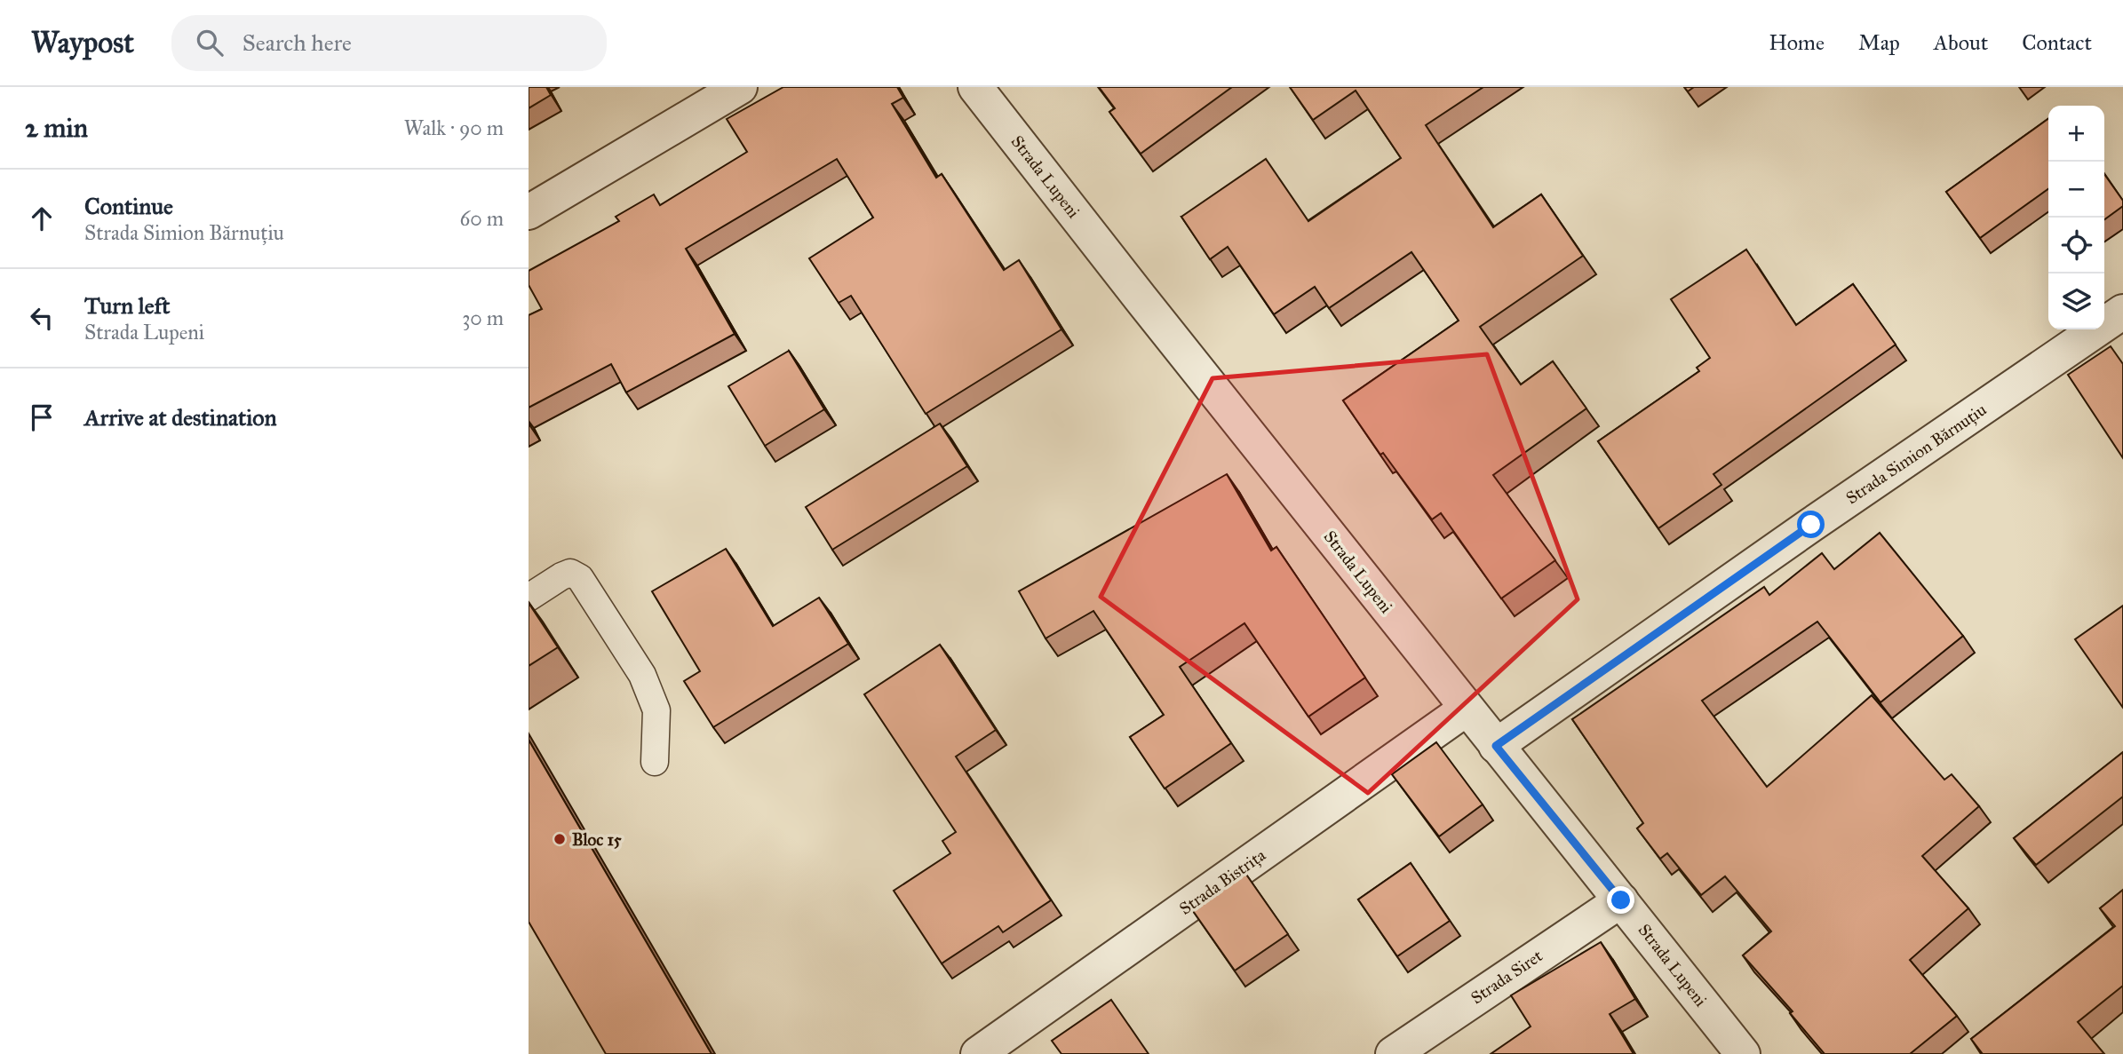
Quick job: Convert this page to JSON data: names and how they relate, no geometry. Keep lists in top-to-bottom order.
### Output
{
  "streets": {
    "street": [
      "Strada Lupeni",
      "Strada Simion Bărnuțiu",
      "Strada Bistrița",
      "Strada Siret"
    ]
  },
  "crossings": [
    ["Strada Lupeni", "Strada Simion Bărnuțiu"],
    ["Strada Lupeni", "Strada Bistrița"],
    ["Strada Lupeni", "Strada Siret"]
  ],
  "places": ["Bloc 15"],
  "page": {
    "header": "Waypost",
    "search": "Search here",
    "nav": [
      "Home",
      "Map",
      "About",
      "Contact"
    ],
    "heading": ["2 min", "Walk · 90 m"],
    "map_buttons": ["+", "−"],
    "list": [
      ["Continue", "Strada Simion Bărnuțiu", "60 m"],
      ["Turn left", "Strada Lupeni", "30 m"],
      "Arrive at destination"
    ]
  }
}
